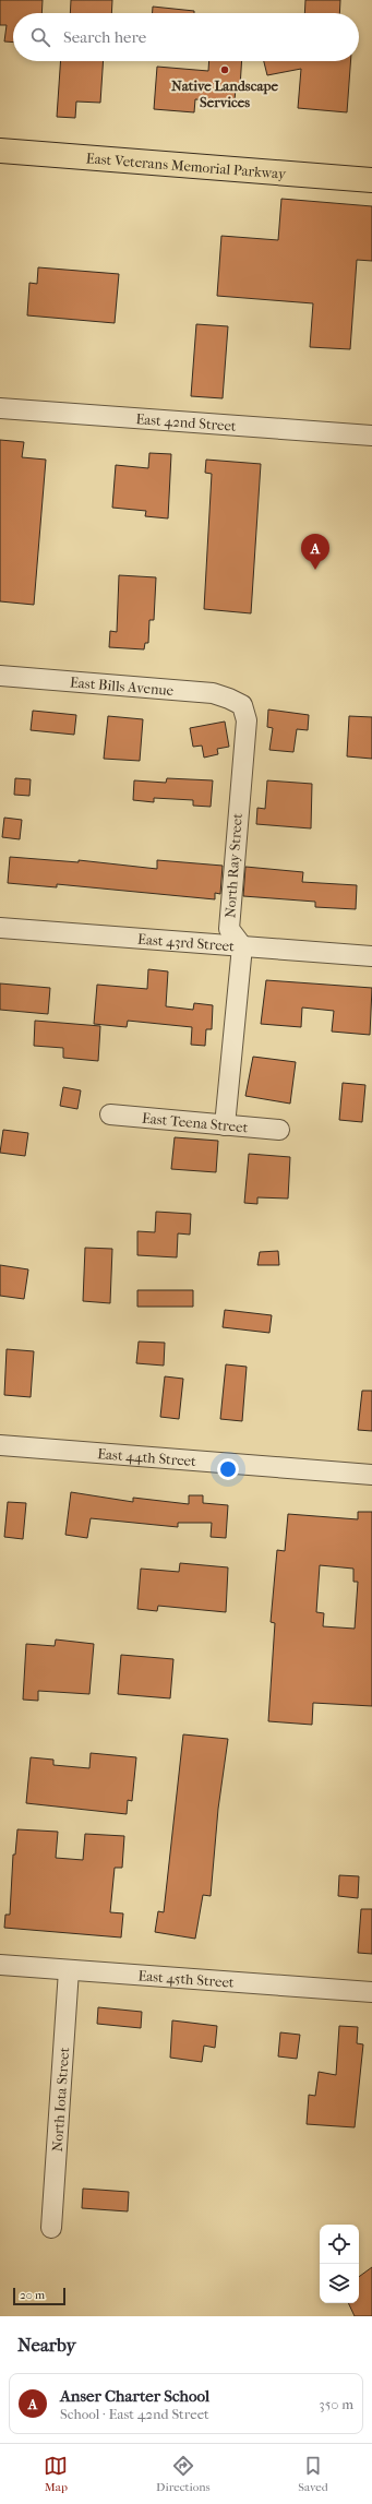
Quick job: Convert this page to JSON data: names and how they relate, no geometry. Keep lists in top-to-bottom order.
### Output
{
  "streets": {
    "main road": ["East Veterans Memorial Parkway"],
    "street": [
      "East 42nd Street",
      "East Bills Avenue",
      "North Ray Street",
      "East 43rd Street",
      "East Teena Street",
      "East 44th Street",
      "East 45th Street",
      "North Iota Street"
    ]
  },
  "crossings": [
    ["East Bills Avenue", "North Ray Street"],
    ["North Ray Street", "East 43rd Street"],
    ["East 45th Street", "North Iota Street"]
  ],
  "places": ["Native Landscape Services"],
  "scale_bar": "20 m",
  "page": {
    "search": "Search here",
    "pins": "A",
    "scale": "20 m",
    "heading": "Nearby",
    "list": [
      {
        "mark": "A",
        "name": "Anser Charter School",
        "note": "School · East 42nd Street",
        "value": "350 m"
      }
    ],
    "nav": ["Map", "Directions", "Saved"]
  }
}
